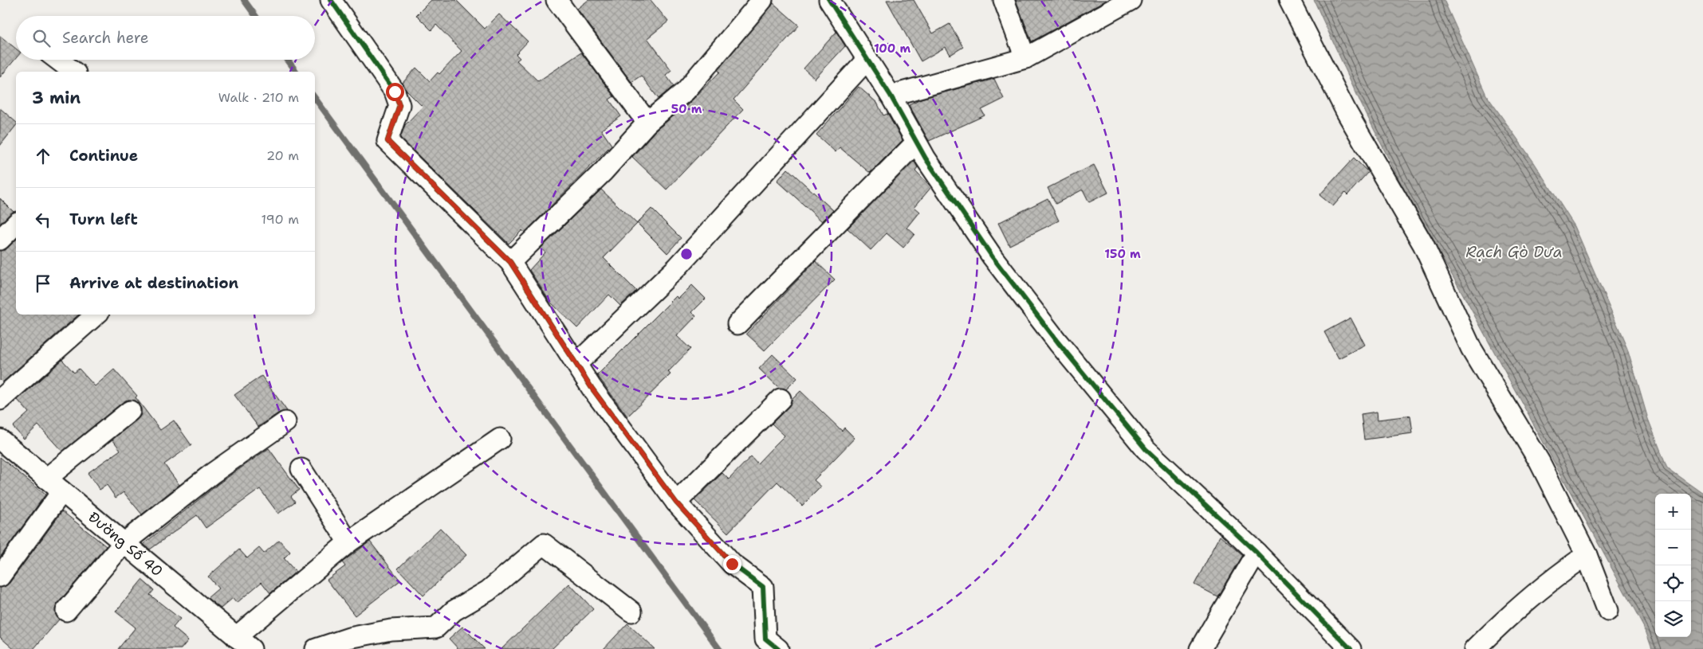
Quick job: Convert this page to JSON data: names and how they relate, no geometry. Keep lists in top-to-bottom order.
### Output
{
  "streets": {
    "street": ["Đường Số 40"]
  },
  "water": ["Rạch Gò Dưa"],
  "page": {
    "search": "Search here",
    "heading": ["3 min", "Walk · 210 m"],
    "list": [
      ["Continue", "20 m"],
      ["Turn left", "190 m"],
      "Arrive at destination"
    ],
    "map_buttons": ["+", "−"]
  },
  "rings": ["100 m", "50 m", "150 m"]
}
